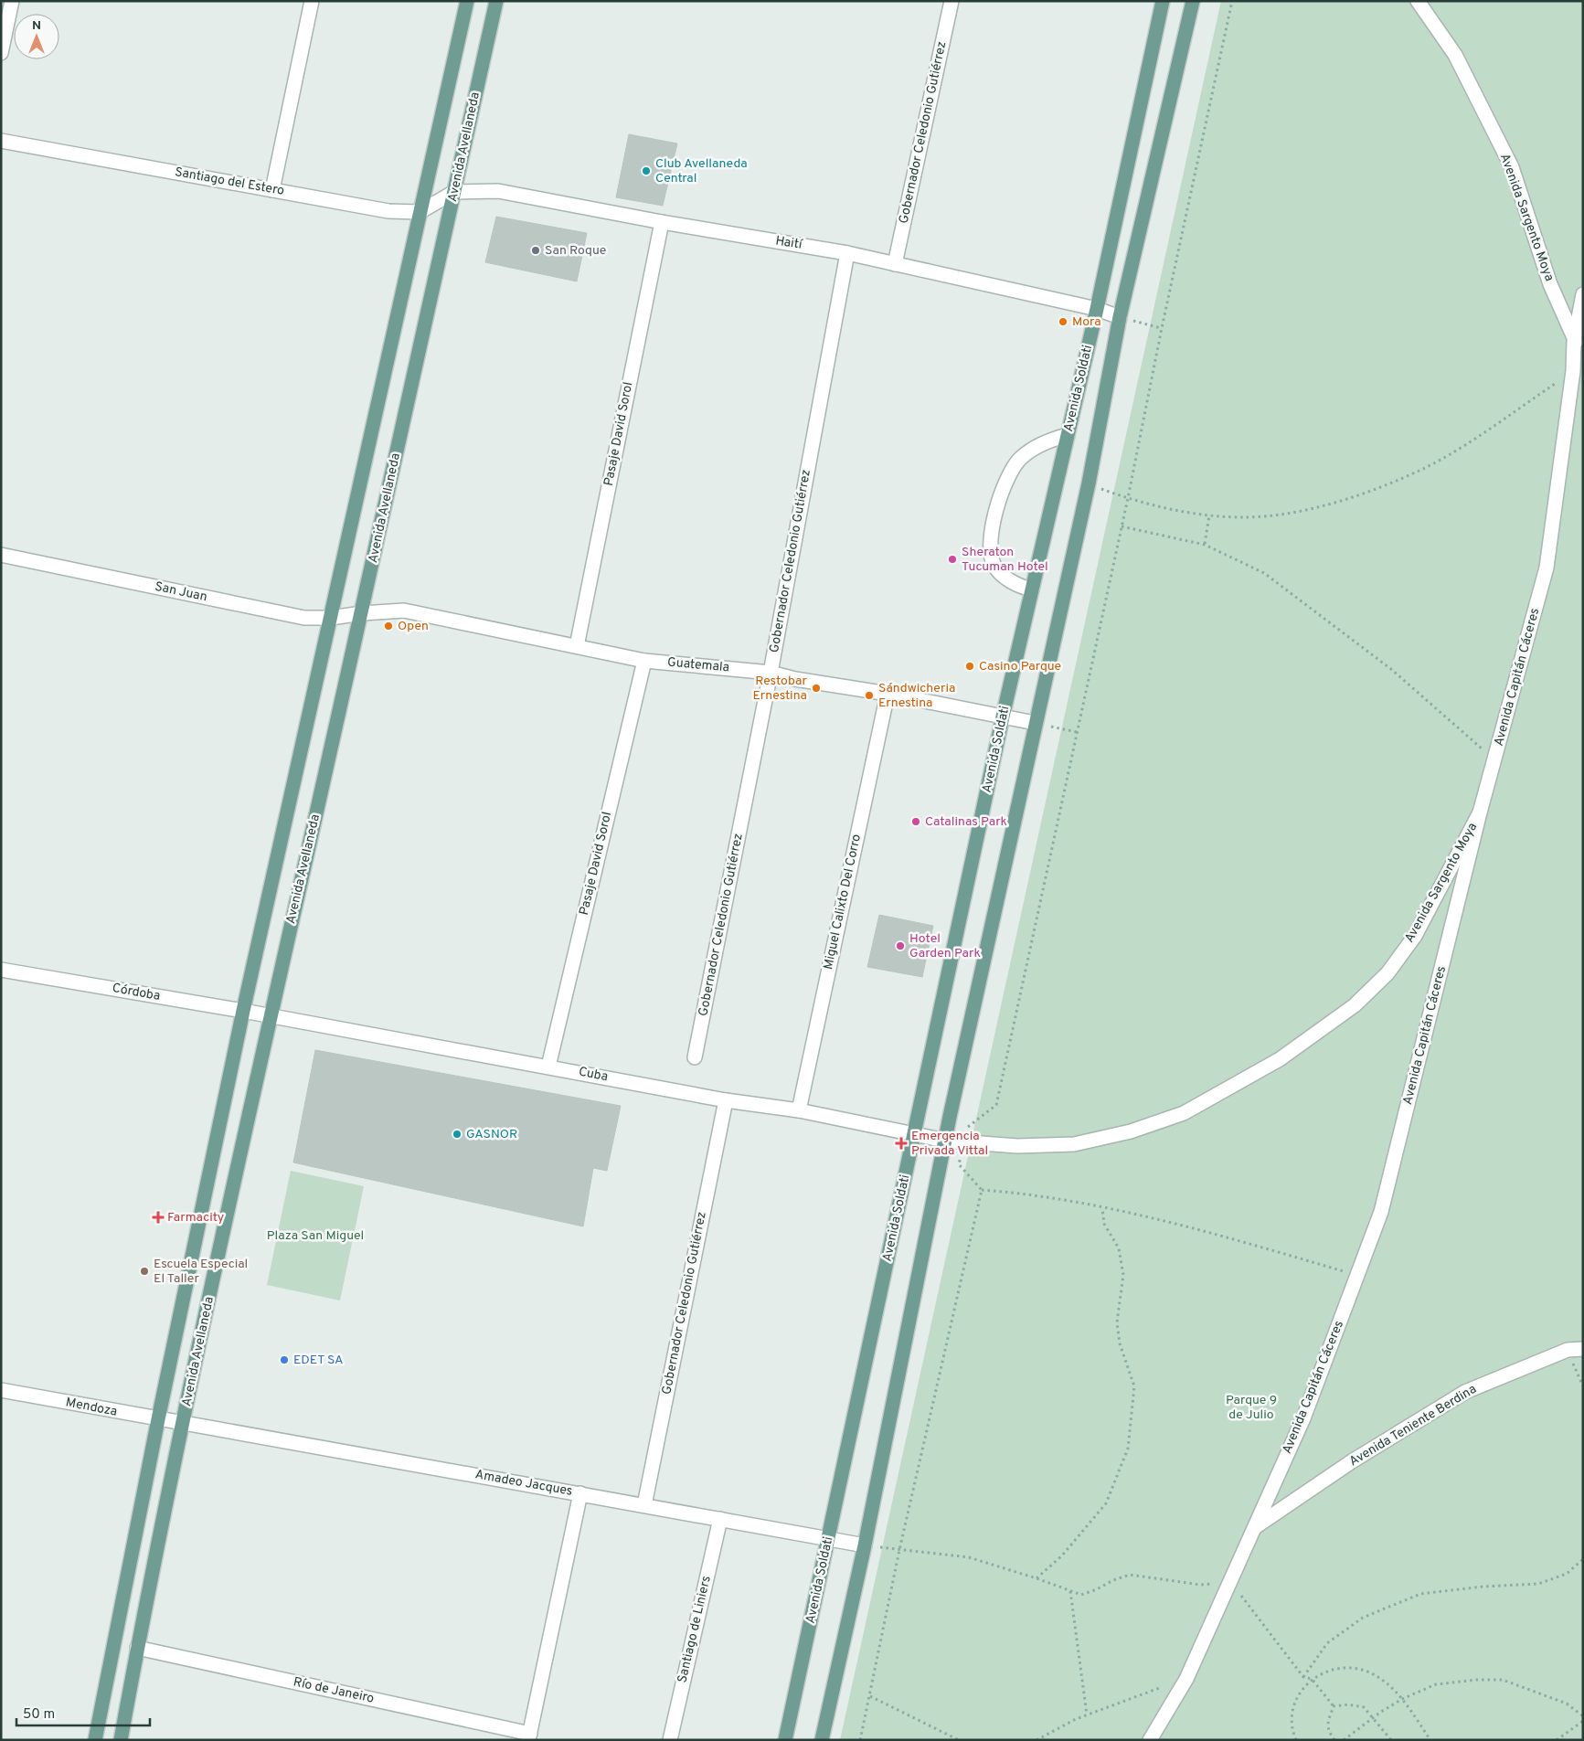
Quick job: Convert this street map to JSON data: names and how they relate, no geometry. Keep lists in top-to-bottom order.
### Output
{
  "streets": {
    "main road": ["Avenida Avellaneda", "Avenida Soldati"],
    "street": [
      "Gobernador Celedonio Gutiérrez",
      "Santiago del Estero",
      "Avenida Sargento Moya",
      "Haití",
      "Pasaje David Sorol",
      "San Juan",
      "Guatemala",
      "Avenida Capitán Cáceres",
      "Miguel Calixto Del Corro",
      "Córdoba",
      "Cuba",
      "Mendoza",
      "Avenida Teniente Berdina",
      "Amadeo Jacques",
      "Santiago de Liniers",
      "Río de Janeiro"
    ]
  },
  "crossings": [
    ["Gobernador Celedonio Gutiérrez", "Haití"],
    ["Gobernador Celedonio Gutiérrez", "Guatemala"],
    ["Gobernador Celedonio Gutiérrez", "Cuba"],
    ["Gobernador Celedonio Gutiérrez", "Amadeo Jacques"],
    ["Avenida Avellaneda", "Santiago del Estero"],
    ["Avenida Avellaneda", "Haití"],
    ["Avenida Avellaneda", "San Juan"],
    ["Avenida Avellaneda", "Guatemala"],
    ["Avenida Avellaneda", "Córdoba"],
    ["Avenida Avellaneda", "Cuba"],
    ["Avenida Avellaneda", "Mendoza"],
    ["Avenida Avellaneda", "Amadeo Jacques"],
    ["Avenida Avellaneda", "Río de Janeiro"],
    ["Avenida Sargento Moya", "Avenida Soldati"],
    ["Avenida Sargento Moya", "Avenida Capitán Cáceres"],
    ["Avenida Sargento Moya", "Cuba"],
    ["Haití", "Avenida Soldati"],
    ["Haití", "Pasaje David Sorol"],
    ["Avenida Soldati", "Guatemala"],
    ["Avenida Soldati", "Cuba"],
    ["Avenida Soldati", "Amadeo Jacques"],
    ["Pasaje David Sorol", "Guatemala"],
    ["Pasaje David Sorol", "Cuba"],
    ["San Juan", "Guatemala"],
    ["Guatemala", "Miguel Calixto Del Corro"],
    ["Avenida Capitán Cáceres", "Avenida Teniente Berdina"],
    ["Miguel Calixto Del Corro", "Cuba"],
    ["Córdoba", "Cuba"],
    ["Mendoza", "Amadeo Jacques"],
    ["Amadeo Jacques", "Santiago de Liniers"]
  ],
  "parks": ["Plaza San Miguel", "Parque 9 de Julio"],
  "places": {
    "other": [
      "Club Avellaneda Central",
      "San Roque",
      "Mora",
      "Sheraton Tucuman Hotel",
      "Open",
      "Casino Parque",
      "Restobar Ernestina",
      "Sándwicheria Ernestina",
      "Catalinas Park",
      "Hotel Garden Park",
      "GASNOR",
      "Escuela Especial El Taller",
      "EDET SA"
    ],
    "health": ["Emergencia Privada Vittal", "Farmacity"]
  },
  "scale_bar": "50 m",
  "north": "top"
}
